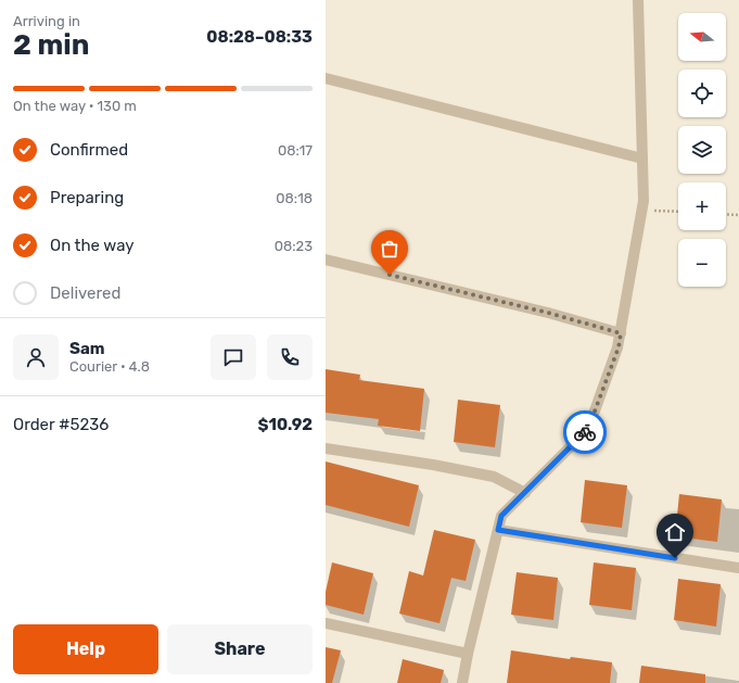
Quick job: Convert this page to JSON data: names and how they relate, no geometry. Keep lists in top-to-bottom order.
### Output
{
  "north": "left",
  "page": {
    "heading": ["2 min", "Arriving in", "08:28–08:33"],
    "panel": [
      "Sam",
      "Courier · 4.8",
      "Order #5236",
      "$10.92"
    ],
    "map_buttons": ["+", "−"],
    "bar": "On the way · 130 m",
    "list": [
      ["Confirmed", "08:17"],
      ["Preparing", "08:18"],
      ["On the way", "08:23"],
      "Delivered"
    ],
    "buttons": ["Help", "Share"]
  }
}
